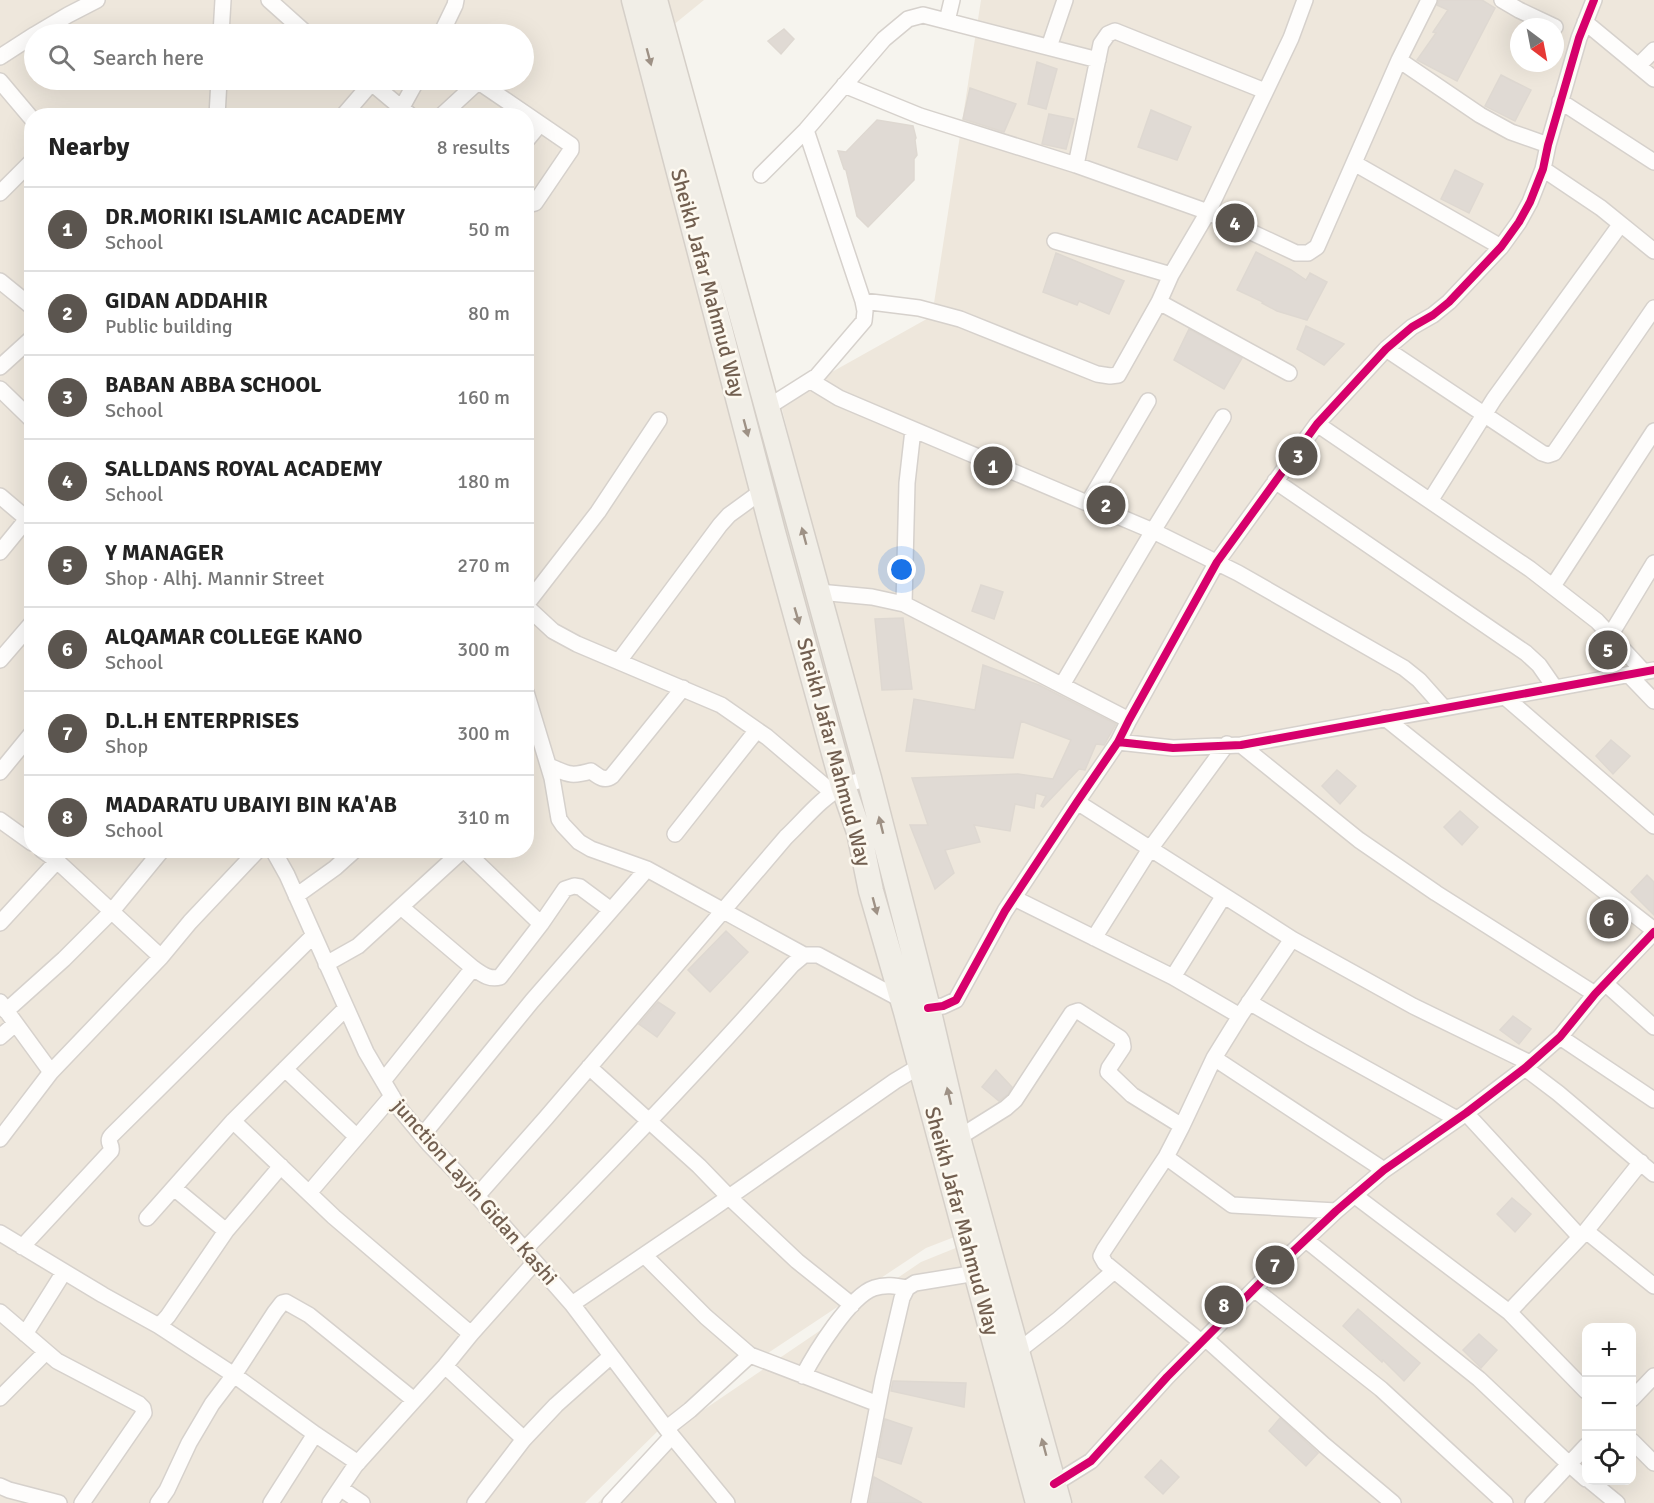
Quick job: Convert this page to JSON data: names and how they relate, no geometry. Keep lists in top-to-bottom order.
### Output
{
  "streets": {
    "main road": ["Sheikh Jafar Mahmud Way"],
    "street": ["junction Layin Gidan Kashi"]
  },
  "north": "bottom right",
  "page": {
    "search": "Search here",
    "heading": ["Nearby", "8 results"],
    "list": [
      {
        "mark": "1",
        "name": "DR.MORIKI ISLAMIC ACADEMY",
        "note": "School",
        "value": "50 m"
      },
      {
        "mark": "2",
        "name": "GIDAN ADDAHIR",
        "note": "Public building",
        "value": "80 m"
      },
      {
        "mark": "3",
        "name": "BABAN ABBA SCHOOL",
        "note": "School",
        "value": "160 m"
      },
      {
        "mark": "4",
        "name": "SALLDANS ROYAL ACADEMY",
        "note": "School",
        "value": "180 m"
      },
      {
        "mark": "5",
        "name": "Y MANAGER",
        "note": "Shop · Alhj. Mannir Street",
        "value": "270 m"
      },
      {
        "mark": "6",
        "name": "ALQAMAR COLLEGE KANO",
        "note": "School",
        "value": "300 m"
      },
      {
        "mark": "7",
        "name": "D.L.H ENTERPRISES",
        "note": "Shop",
        "value": "300 m"
      },
      {
        "mark": "8",
        "name": "MADARATU UBAIYI BIN KA'AB",
        "note": "School",
        "value": "310 m"
      }
    ],
    "pins": [
      "4",
      "3",
      "1",
      "2",
      "5",
      "6",
      "7",
      "8"
    ],
    "map_buttons": ["+", "−"]
  }
}
